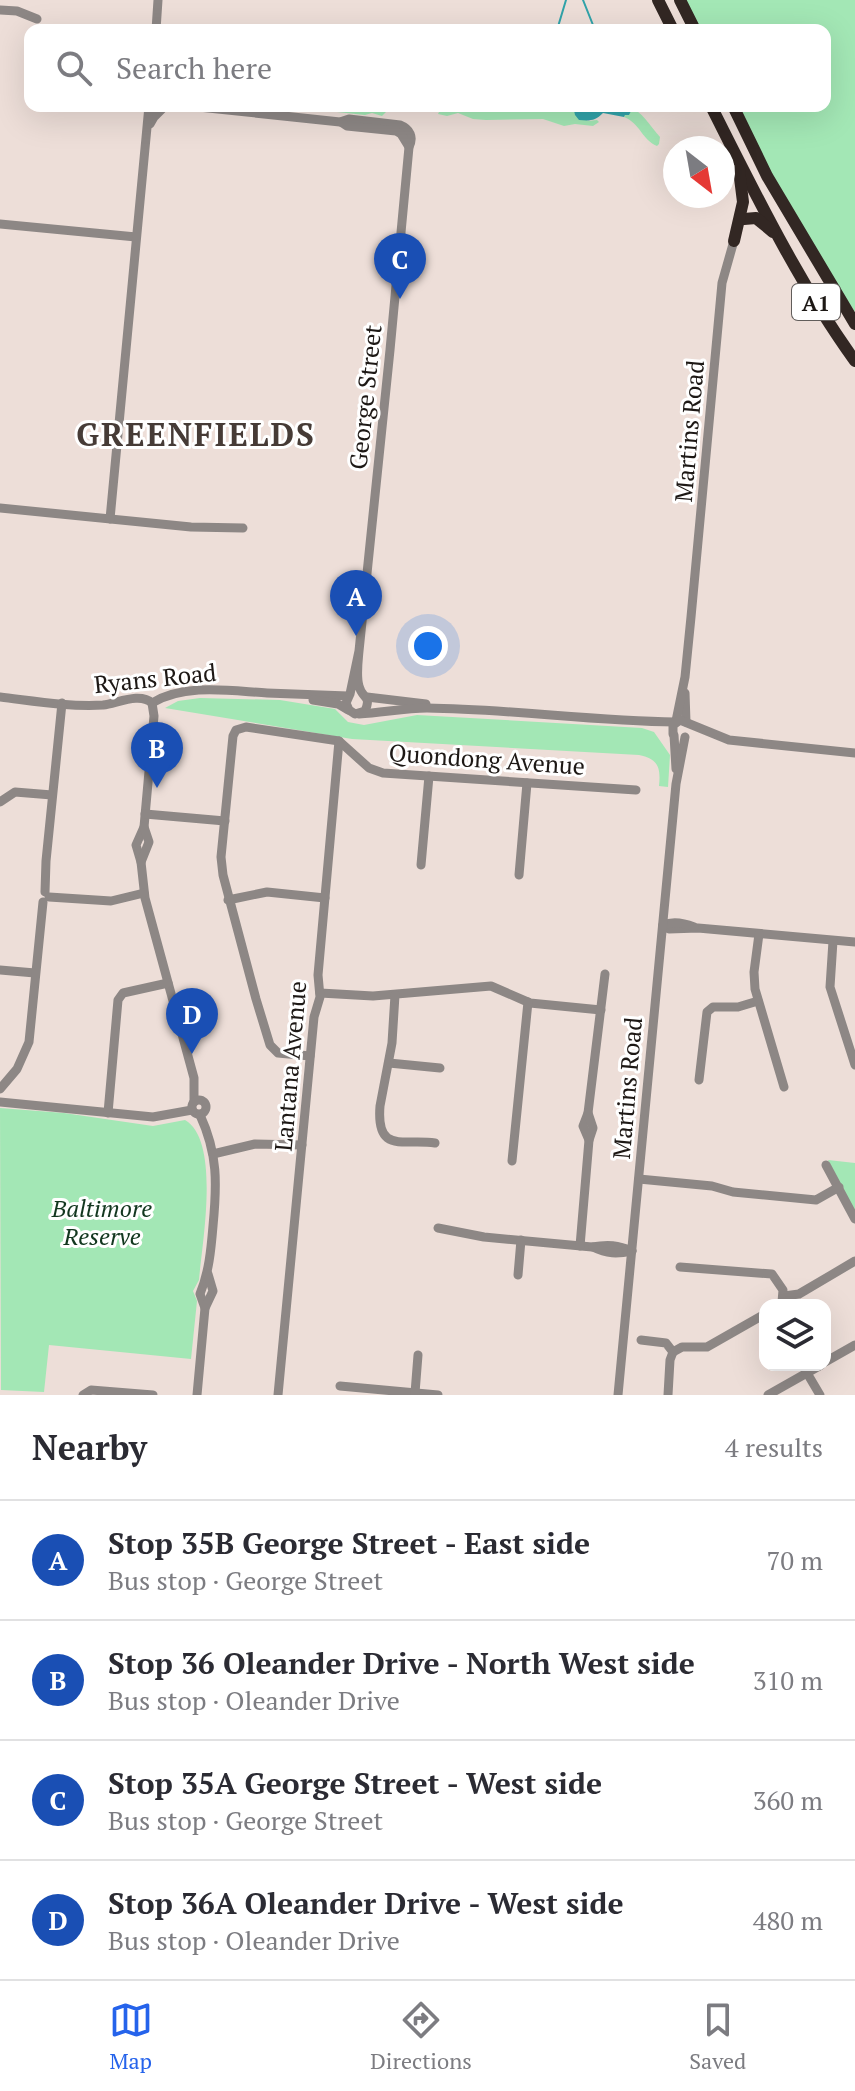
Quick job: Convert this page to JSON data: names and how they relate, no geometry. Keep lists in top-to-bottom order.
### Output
{
  "streets": {
    "highway": ["A1"],
    "street": [
      "George Street",
      "Martins Road",
      "Ryans Road",
      "Quondong Avenue",
      "Lantana Avenue"
    ]
  },
  "crossings": [
    ["A1", "Martins Road"],
    ["George Street", "Ryans Road"],
    ["Martins Road", "Ryans Road"],
    ["Quondong Avenue", "Lantana Avenue"]
  ],
  "districts": ["GREENFIELDS"],
  "parks": ["Baltimore Reserve"],
  "north": "bottom right",
  "page": {
    "search": "Search here",
    "pins": [
      "C",
      "A",
      "B",
      "D"
    ],
    "heading": ["Nearby", "4 results"],
    "list": [
      {
        "mark": "A",
        "name": "Stop 35B George Street - East side",
        "note": "Bus stop · George Street",
        "value": "70 m"
      },
      {
        "mark": "B",
        "name": "Stop 36 Oleander Drive - North West side",
        "note": "Bus stop · Oleander Drive",
        "value": "310 m"
      },
      {
        "mark": "C",
        "name": "Stop 35A George Street - West side",
        "note": "Bus stop · George Street",
        "value": "360 m"
      },
      {
        "mark": "D",
        "name": "Stop 36A Oleander Drive - West side",
        "note": "Bus stop · Oleander Drive",
        "value": "480 m"
      }
    ],
    "nav": ["Map", "Directions", "Saved"]
  }
}
